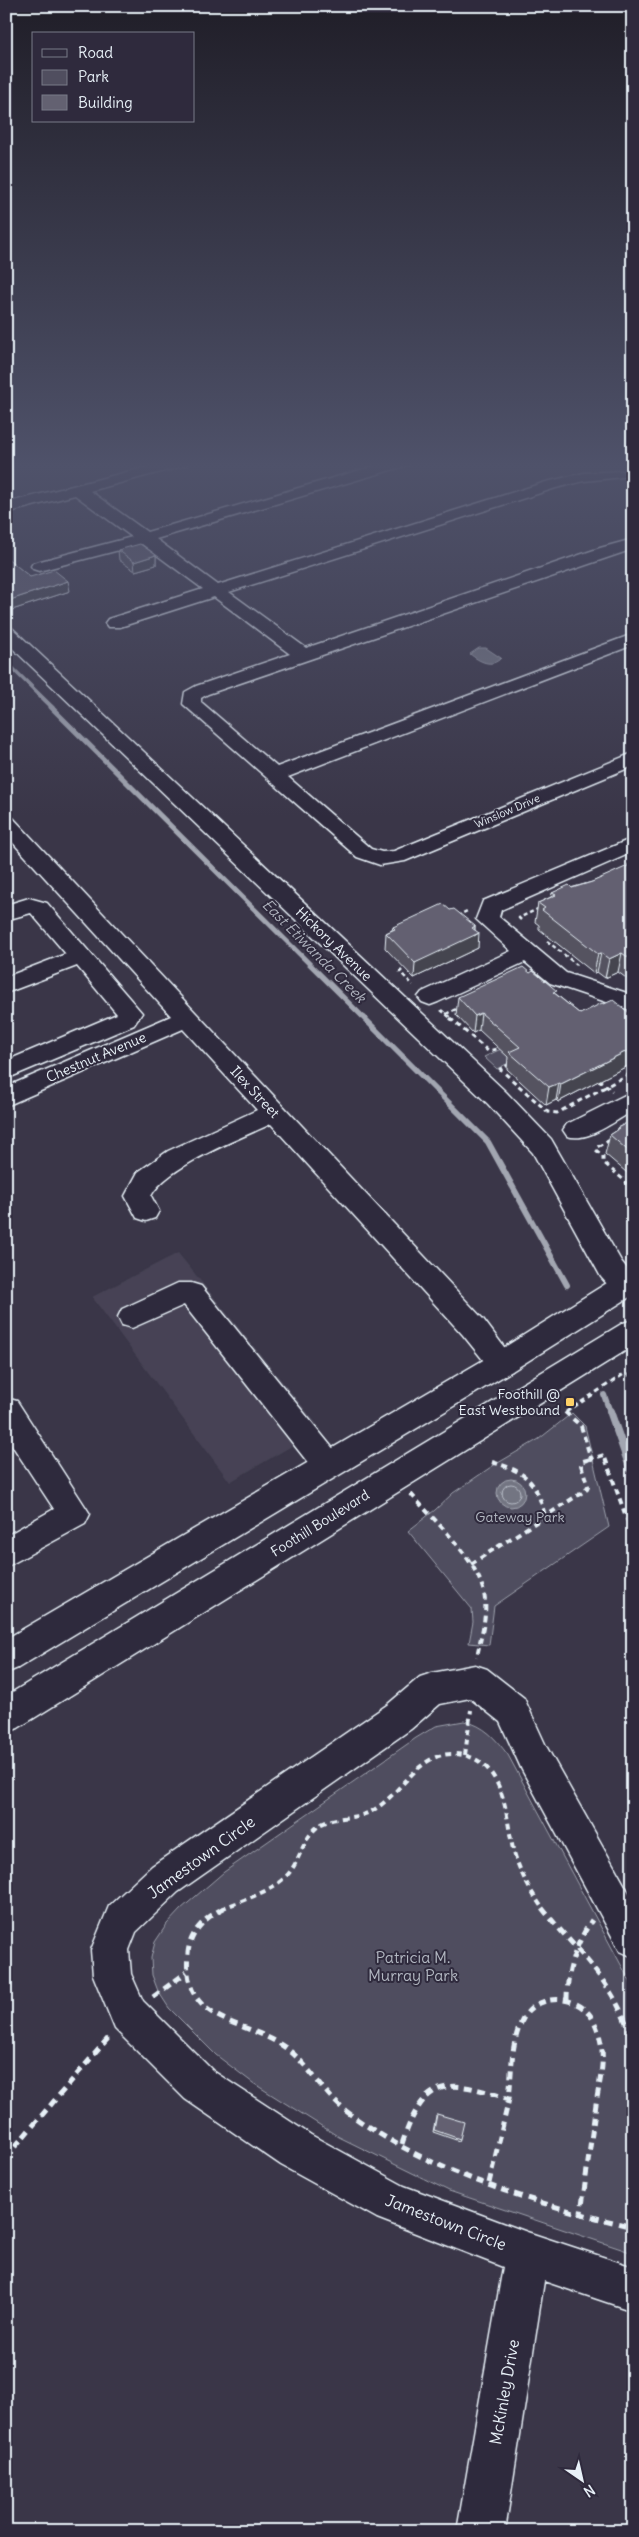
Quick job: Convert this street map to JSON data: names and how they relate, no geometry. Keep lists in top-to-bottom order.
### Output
{
  "streets": {
    "street": [
      "Winslow Drive",
      "Hickory Avenue",
      "Chestnut Avenue",
      "Ilex Street",
      "Foothill Boulevard",
      "Jamestown Circle",
      "McKinley Drive"
    ]
  },
  "crossings": [
    ["Chestnut Avenue", "Ilex Street"],
    ["Jamestown Circle", "McKinley Drive"]
  ],
  "water": ["East Etiwanda Creek"],
  "parks": ["Gateway Park", "Patricia M. Murray Park"],
  "places": {
    "transit": ["Foothill @ East Westbound"]
  },
  "legend": ["Road", "Park", "Building"],
  "north": "bottom right"
}
